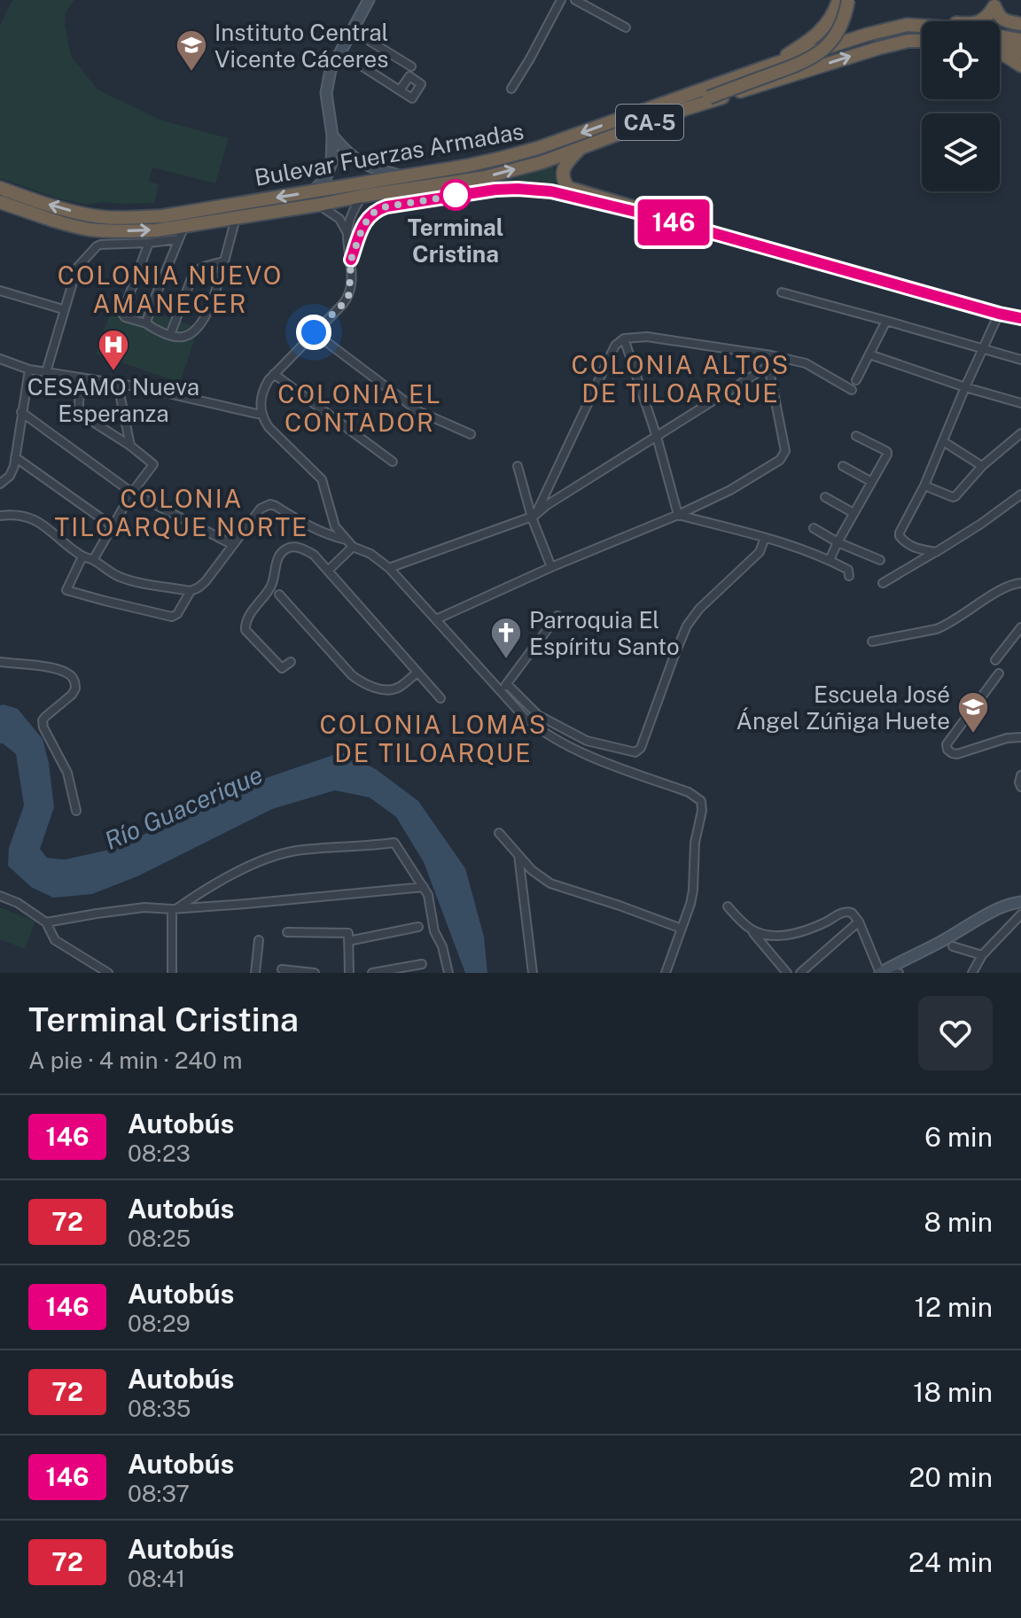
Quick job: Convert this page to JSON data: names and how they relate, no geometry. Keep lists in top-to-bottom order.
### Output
{
  "streets": {
    "highway": ["CA-5", "Bulevar Fuerzas Armadas"]
  },
  "districts": [
    "COLONIA NUEVO AMANECER",
    "COLONIA ALTOS DE TILOARQUE",
    "COLONIA EL CONTADOR",
    "COLONIA TILOARQUE NORTE",
    "COLONIA LOMAS DE TILOARQUE"
  ],
  "water": ["Río Guacerique"],
  "places": {
    "school or university": ["Instituto Central Vicente Cáceres", "Escuela José Ángel Zúñiga Huete"],
    "other": ["Terminal Cristina"],
    "hospital": ["CESAMO Nueva Esperanza"],
    "church": ["Parroquia El Espíritu Santo"]
  },
  "lines": ["bus line 146"],
  "page": {
    "on_map": "146",
    "heading": ["Terminal Cristina", "A pie · 4 min · 240 m"],
    "list": [
      {
        "mark": "146",
        "name": "Autobús",
        "note": "08:23",
        "value": "6 min"
      },
      {
        "mark": "72",
        "name": "Autobús",
        "note": "08:25",
        "value": "8 min"
      },
      {
        "mark": "146",
        "name": "Autobús",
        "note": "08:29",
        "value": "12 min"
      },
      {
        "mark": "72",
        "name": "Autobús",
        "note": "08:35",
        "value": "18 min"
      },
      {
        "mark": "146",
        "name": "Autobús",
        "note": "08:37",
        "value": "20 min"
      },
      {
        "mark": "72",
        "name": "Autobús",
        "note": "08:41",
        "value": "24 min"
      }
    ]
  }
}
